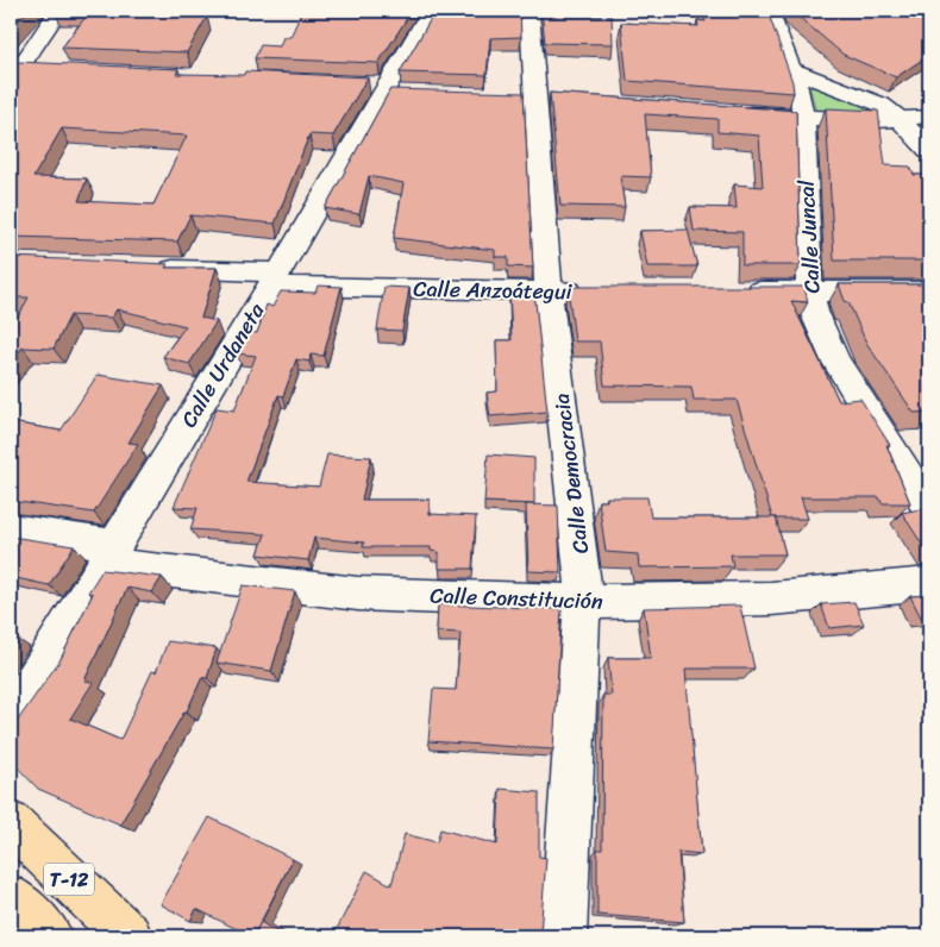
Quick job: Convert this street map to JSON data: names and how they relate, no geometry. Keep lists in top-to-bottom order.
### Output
{
  "streets": {
    "highway": ["T-12"],
    "street": [
      "Calle Juncal",
      "Calle Anzoátegui",
      "Calle Urdaneta",
      "Calle Democracia",
      "Calle Constitución"
    ]
  },
  "crossings": [
    ["Calle Anzoátegui", "Calle Urdaneta"],
    ["Calle Anzoátegui", "Calle Democracia"],
    ["Calle Urdaneta", "Calle Constitución"],
    ["Calle Democracia", "Calle Constitución"]
  ]
}
